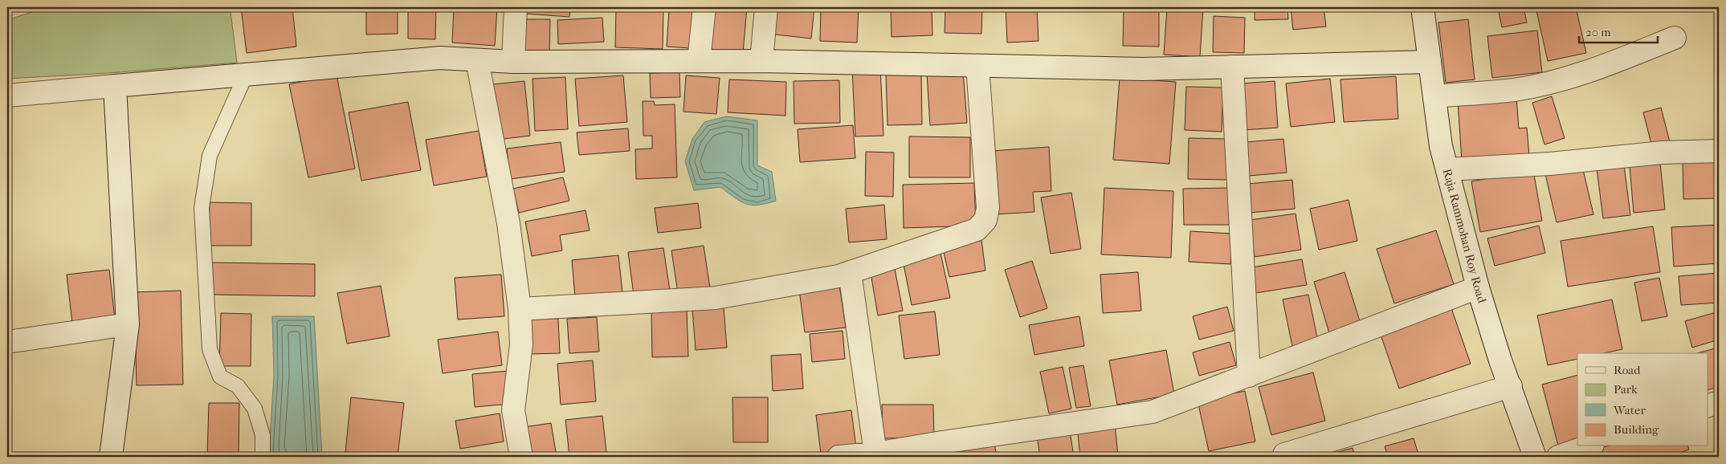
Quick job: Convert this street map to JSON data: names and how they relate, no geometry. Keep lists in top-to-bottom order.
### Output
{
  "streets": {
    "street": ["Raja Rammohan Roy Road"]
  },
  "legend": [
    "Road",
    "Park",
    "Water",
    "Building"
  ],
  "scale_bar": "20 m"
}
